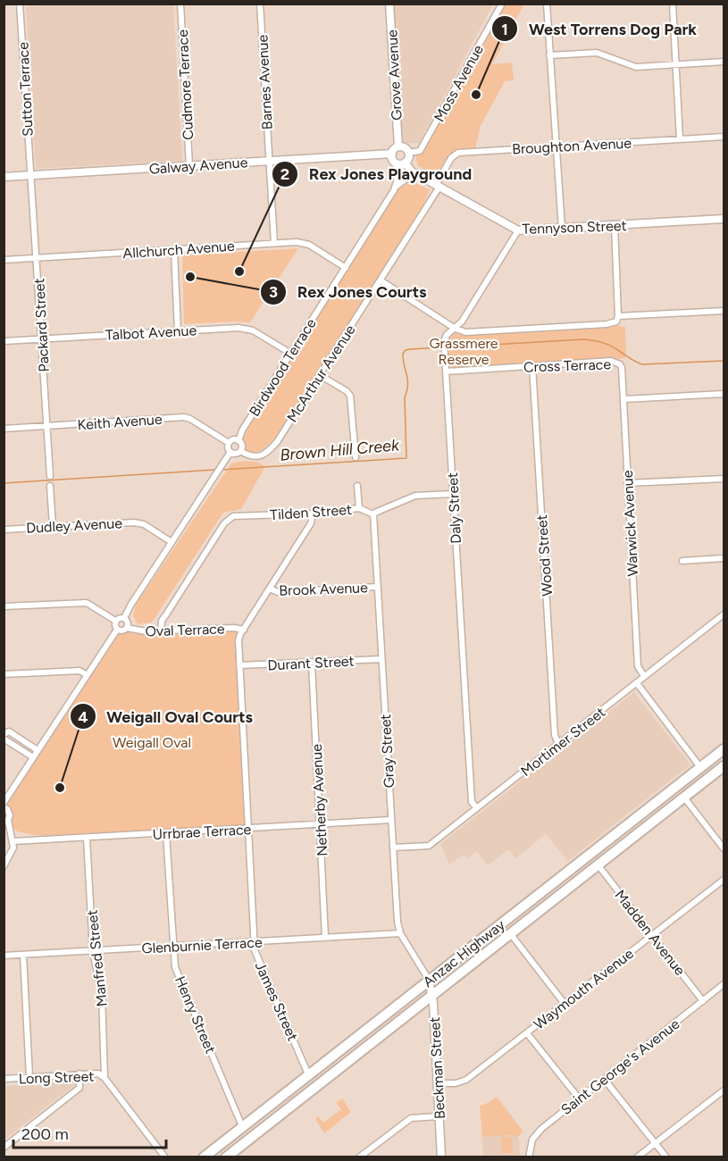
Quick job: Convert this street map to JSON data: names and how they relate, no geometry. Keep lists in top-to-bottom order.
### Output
{
  "streets": {
    "highway": ["Anzac Highway"],
    "street": [
      "Grove Avenue",
      "Barnes Avenue",
      "Moss Avenue",
      "Cudmore Terrace",
      "Sutton Terrace",
      "Broughton Avenue",
      "Galway Avenue",
      "Tennyson Street",
      "Allchurch Avenue",
      "Packard Street",
      "Talbot Avenue",
      "Cross Terrace",
      "Birdwood Terrace",
      "McArthur Avenue",
      "Keith Avenue",
      "Daly Street",
      "Tilden Street",
      "Warwick Avenue",
      "Dudley Avenue",
      "Wood Street",
      "Brook Avenue",
      "Oval Terrace",
      "Durant Street",
      "Mortimer Street",
      "Gray Street",
      "Netherby Avenue",
      "Urrbrae Terrace",
      "Madden Avenue",
      "Glenburnie Terrace",
      "Manfred Street",
      "Waymouth Avenue",
      "James Street",
      "Henry Street",
      "Saint George's Avenue",
      "Beckman Street",
      "Long Street"
    ]
  },
  "crossings": [
    ["Barnes Avenue", "Galway Avenue"],
    ["Barnes Avenue", "Allchurch Avenue"],
    ["Moss Avenue", "Tennyson Street"],
    ["Moss Avenue", "Birdwood Terrace"],
    ["Cudmore Terrace", "Galway Avenue"],
    ["Sutton Terrace", "Galway Avenue"],
    ["Sutton Terrace", "Packard Street"],
    ["Broughton Avenue", "Tennyson Street"],
    ["Broughton Avenue", "McArthur Avenue"],
    ["Galway Avenue", "Packard Street"],
    ["Tennyson Street", "Birdwood Terrace"],
    ["Tennyson Street", "McArthur Avenue"],
    ["Tennyson Street", "Daly Street"],
    ["Allchurch Avenue", "Packard Street"],
    ["Allchurch Avenue", "Birdwood Terrace"],
    ["Packard Street", "Talbot Avenue"],
    ["Packard Street", "Keith Avenue"],
    ["Talbot Avenue", "Birdwood Terrace"],
    ["Cross Terrace", "Daly Street"],
    ["Cross Terrace", "Warwick Avenue"],
    ["Cross Terrace", "Wood Street"],
    ["Birdwood Terrace", "McArthur Avenue"],
    ["Birdwood Terrace", "Keith Avenue"],
    ["McArthur Avenue", "Keith Avenue"],
    ["Daly Street", "Tilden Street"],
    ["Daly Street", "Mortimer Street"],
    ["Tilden Street", "Oval Terrace"],
    ["Tilden Street", "Gray Street"],
    ["Warwick Avenue", "Mortimer Street"],
    ["Wood Street", "Mortimer Street"],
    ["Brook Avenue", "Gray Street"],
    ["Oval Terrace", "James Street"],
    ["Durant Street", "Gray Street"],
    ["Durant Street", "Netherby Avenue"],
    ["Durant Street", "James Street"],
    ["Mortimer Street", "Gray Street"],
    ["Gray Street", "Urrbrae Terrace"],
    ["Gray Street", "Glenburnie Terrace"],
    ["Gray Street", "Anzac Highway"],
    ["Gray Street", "Beckman Street"],
    ["Netherby Avenue", "Urrbrae Terrace"],
    ["Netherby Avenue", "Glenburnie Terrace"],
    ["Urrbrae Terrace", "Manfred Street"],
    ["Urrbrae Terrace", "James Street"],
    ["Urrbrae Terrace", "Henry Street"],
    ["Madden Avenue", "Anzac Highway"],
    ["Madden Avenue", "Waymouth Avenue"],
    ["Madden Avenue", "Saint George's Avenue"],
    ["Glenburnie Terrace", "Manfred Street"],
    ["Glenburnie Terrace", "James Street"],
    ["Glenburnie Terrace", "Henry Street"],
    ["Anzac Highway", "James Street"],
    ["Anzac Highway", "Henry Street"],
    ["Anzac Highway", "Beckman Street"],
    ["Manfred Street", "Long Street"],
    ["Waymouth Avenue", "Beckman Street"]
  ],
  "water": ["Brown Hill Creek"],
  "parks": ["Grassmere Reserve", "Weigall Oval"],
  "places": [
    "West Torrens Dog Park",
    "Rex Jones Playground",
    "Rex Jones Courts",
    "Weigall Oval Courts"
  ],
  "scale_bar": "200 m"
}
